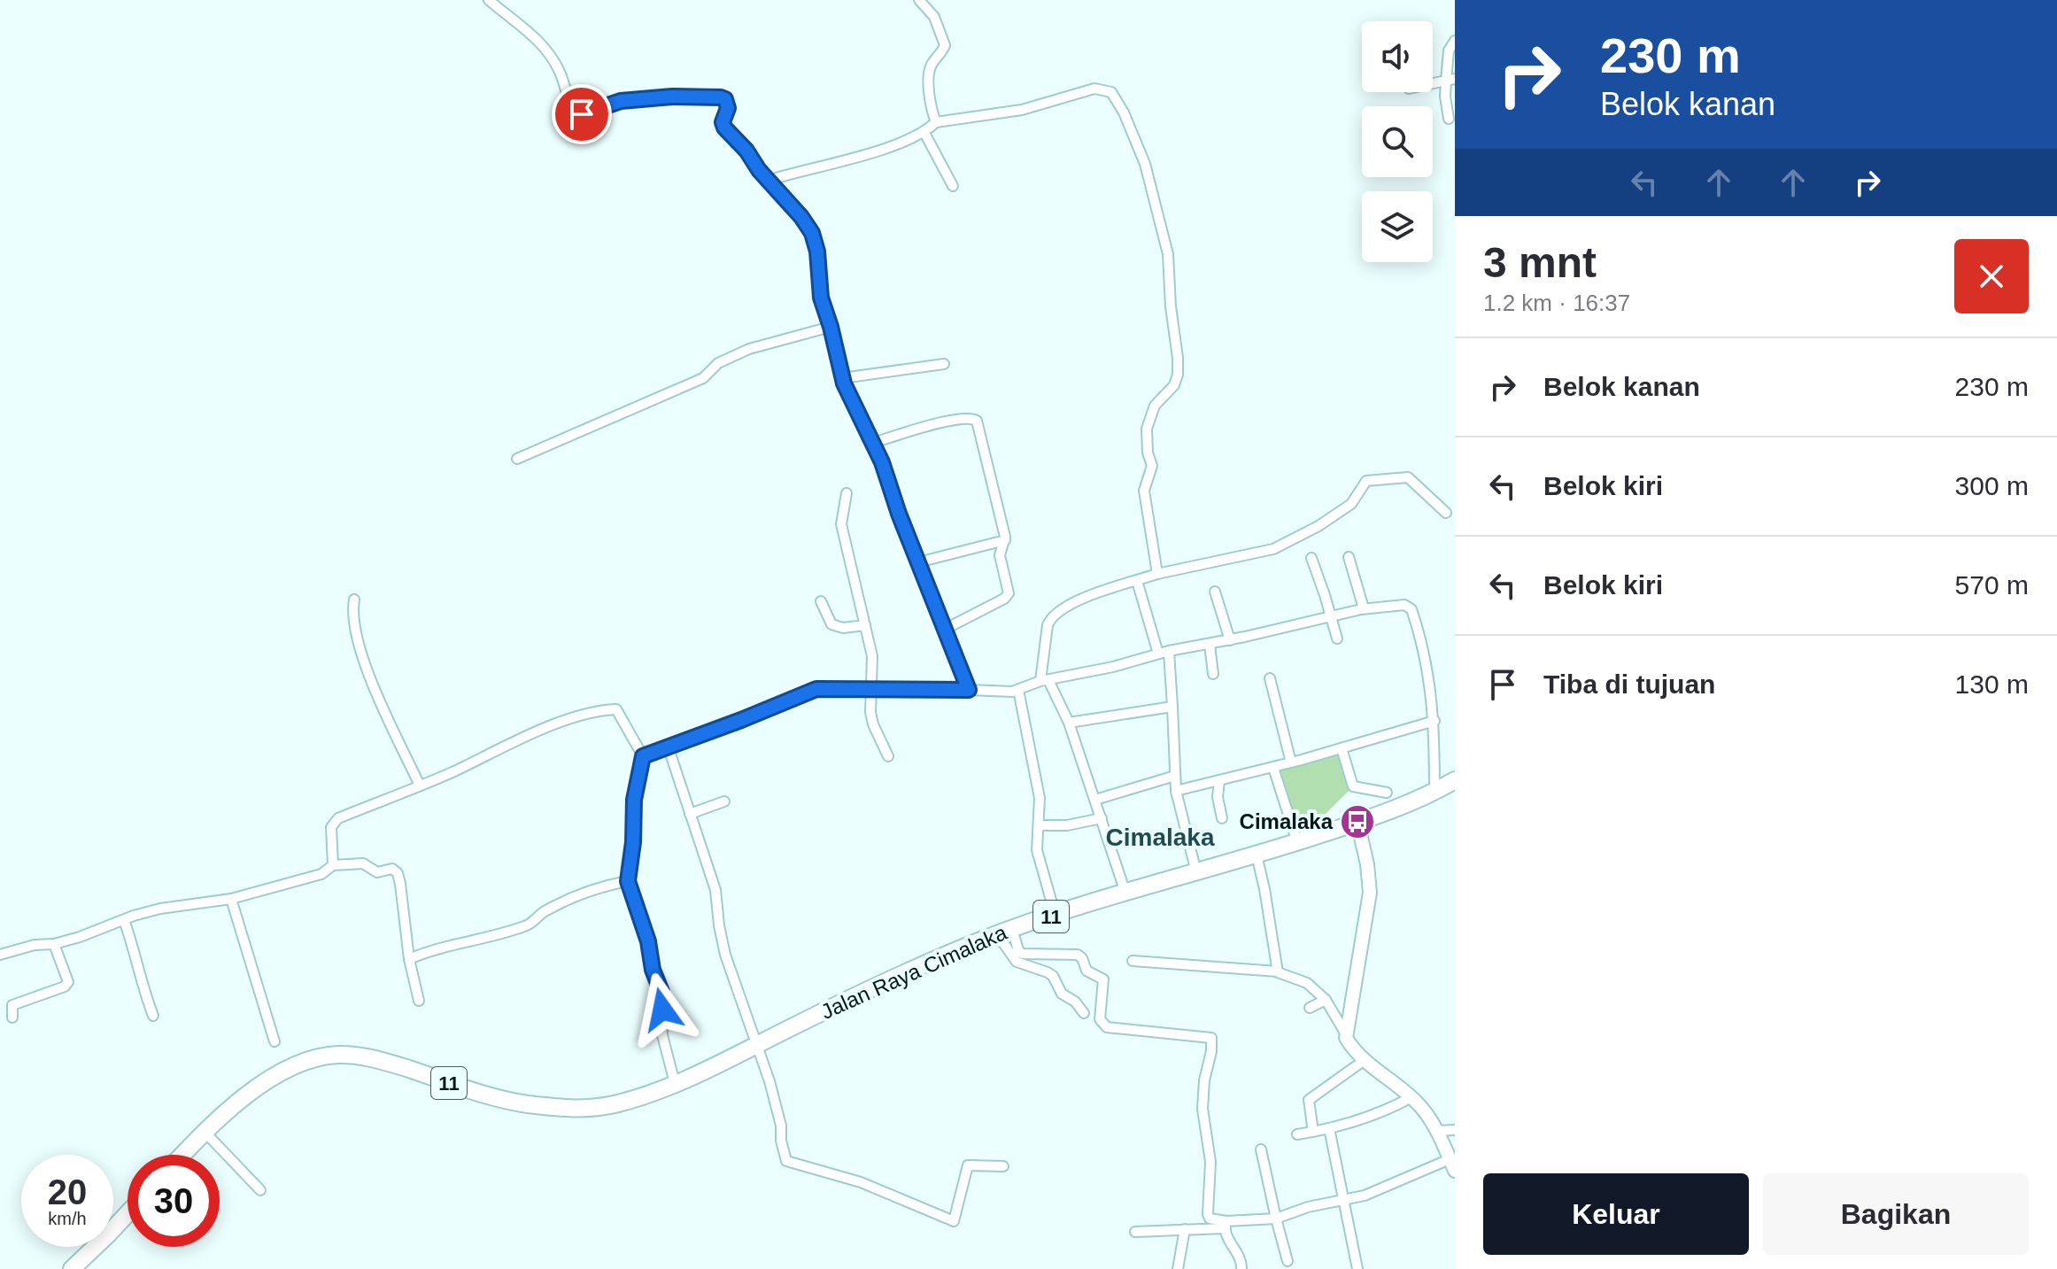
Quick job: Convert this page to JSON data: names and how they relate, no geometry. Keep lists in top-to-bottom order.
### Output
{
  "streets": {
    "highway": ["11", "Jalan Raya Cimalaka"]
  },
  "crossings": [
    ["11", "Jalan Raya Cimalaka"]
  ],
  "districts": ["Cimalaka"],
  "places": {
    "bus stop": ["Cimalaka"]
  },
  "page": {
    "turn": ["230 m", "Belok kanan"],
    "heading": ["3 mnt", "1.2 km · 16:37"],
    "list": [
      {
        "name": "Belok kanan",
        "value": "230 m"
      },
      {
        "name": "Belok kiri",
        "value": "300 m"
      },
      {
        "name": "Belok kiri",
        "value": "570 m"
      },
      {
        "name": "Tiba di tujuan",
        "value": "130 m"
      }
    ],
    "speed": "20 km/h",
    "limit": "30",
    "buttons": ["Keluar", "Bagikan"]
  }
}
